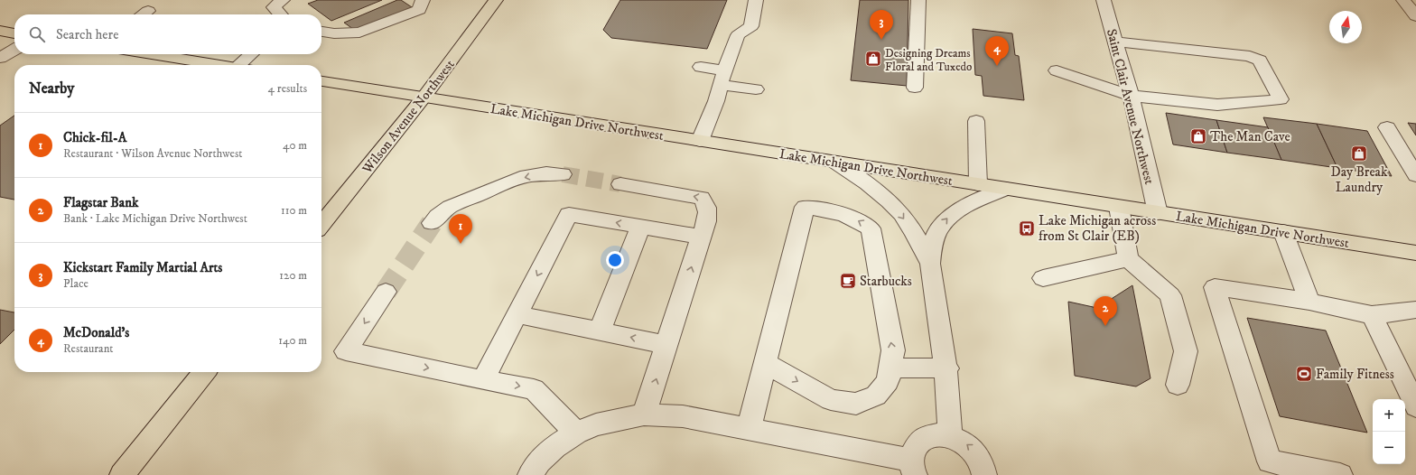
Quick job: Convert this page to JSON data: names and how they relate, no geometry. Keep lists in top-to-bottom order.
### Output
{
  "streets": {
    "main road": ["Wilson Avenue Northwest", "Lake Michigan Drive Northwest"],
    "street": ["Saint Clair Avenue Northwest"]
  },
  "crossings": [
    ["Saint Clair Avenue Northwest", "Lake Michigan Drive Northwest"],
    ["Wilson Avenue Northwest", "Lake Michigan Drive Northwest"]
  ],
  "places": {
    "shop": ["Designing Dreams Floral and Tuxedo", "The Man Cave", "Day Break Laundry"],
    "bus stop": ["Lake Michigan across from St Clair (EB)"],
    "cafe": ["Starbucks"],
    "sports": ["Family Fitness"]
  },
  "north": "top",
  "page": {
    "pins": [
      "3",
      "4",
      "1",
      "2"
    ],
    "search": "Search here",
    "heading": ["Nearby", "4 results"],
    "list": [
      {
        "mark": "1",
        "name": "Chick-fil-A",
        "note": "Restaurant · Wilson Avenue Northwest",
        "value": "40 m"
      },
      {
        "mark": "2",
        "name": "Flagstar Bank",
        "note": "Bank · Lake Michigan Drive Northwest",
        "value": "110 m"
      },
      {
        "mark": "3",
        "name": "Kickstart Family Martial Arts",
        "note": "Place",
        "value": "120 m"
      },
      {
        "mark": "4",
        "name": "McDonald's",
        "note": "Restaurant",
        "value": "140 m"
      }
    ],
    "map_buttons": ["+", "−"]
  }
}
